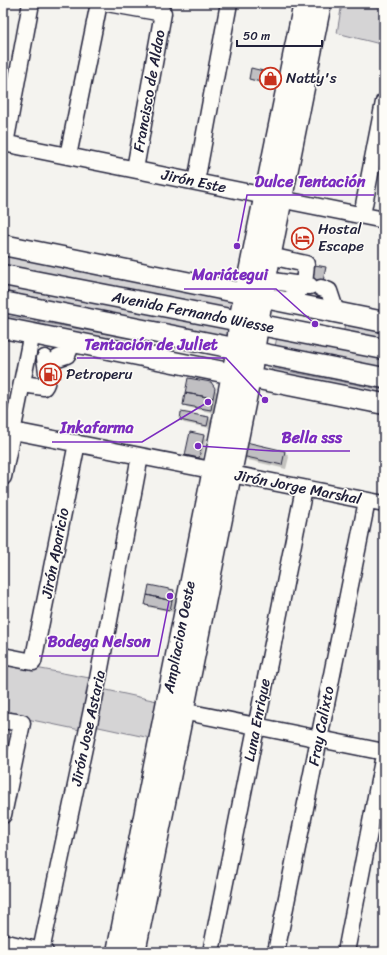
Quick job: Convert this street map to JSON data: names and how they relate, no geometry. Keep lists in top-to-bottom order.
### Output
{
  "streets": {
    "main road": ["Avenida Fernando Wiesse", "Ampliacion Oeste"],
    "street": [
      "Francisco de Aldao",
      "Jirón Este",
      "Jirón Jorge Marshal",
      "Jirón Aparicio",
      "Luna Enrique",
      "Fray Calixto",
      "Jirón Jose Astaria"
    ]
  },
  "crossings": [
    ["Francisco de Aldao", "Jirón Este"],
    ["Avenida Fernando Wiesse", "Ampliacion Oeste"],
    ["Jirón Jorge Marshal", "Jirón Aparicio"],
    ["Jirón Jorge Marshal", "Ampliacion Oeste"],
    ["Jirón Jorge Marshal", "Luna Enrique"],
    ["Jirón Jorge Marshal", "Fray Calixto"],
    ["Jirón Jorge Marshal", "Jirón Jose Astaria"]
  ],
  "places": {
    "shop": ["Natty's"],
    "hotel": ["Hostal Escape"],
    "other": [
      "Dulce Tentación",
      "Mariátegui",
      "Tentación de Juliet",
      "Inkafarma",
      "Bella sss",
      "Bodega Nelson"
    ],
    "fuel station": ["Petroperu"]
  },
  "scale_bar": "50 m"
}
